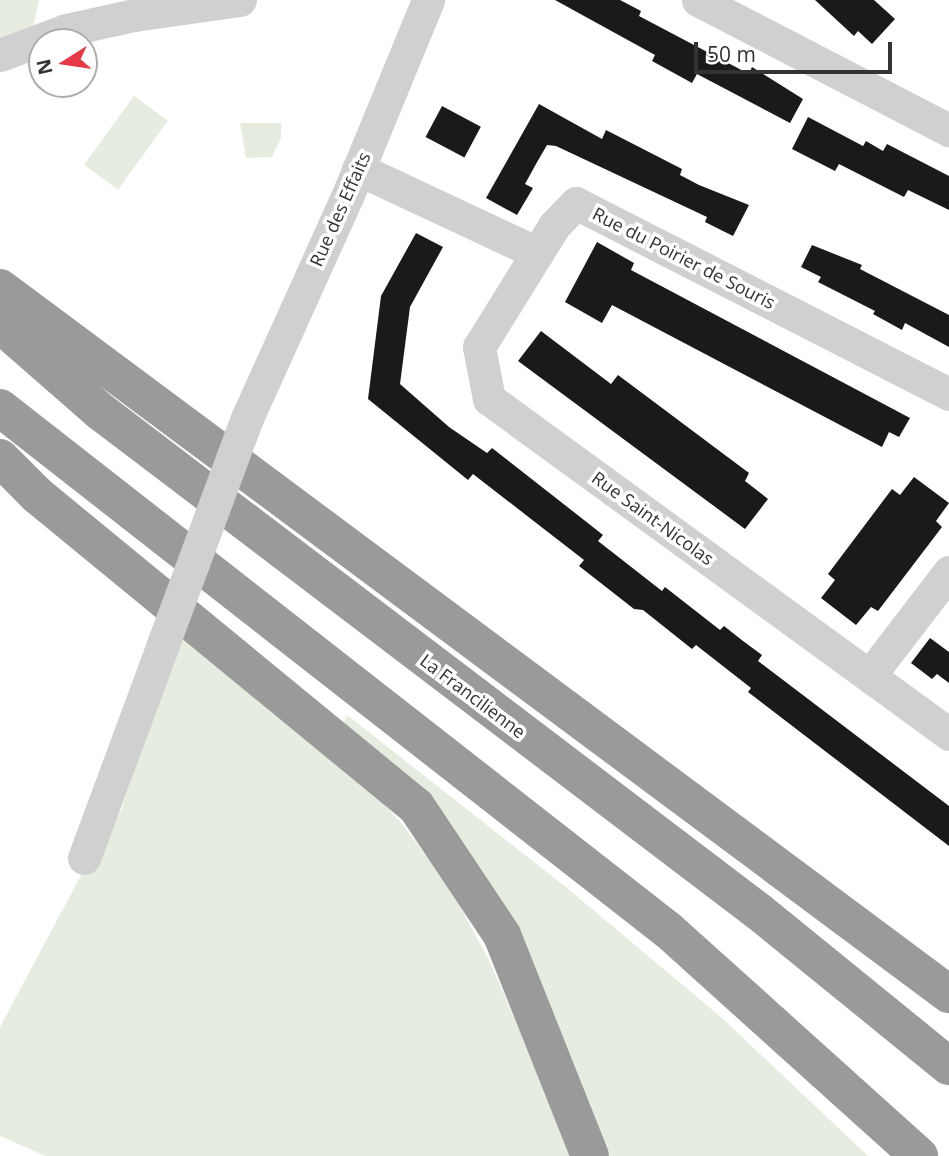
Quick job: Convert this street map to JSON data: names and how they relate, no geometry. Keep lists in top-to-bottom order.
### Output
{
  "streets": {
    "highway": ["La Francilienne"],
    "street": ["Rue des Effaits", "Rue du Poirier de Souris", "Rue Saint-Nicolas"]
  },
  "crossings": [
    ["Rue du Poirier de Souris", "Rue Saint-Nicolas"]
  ],
  "scale_bar": "50 m",
  "north": "left"
}
